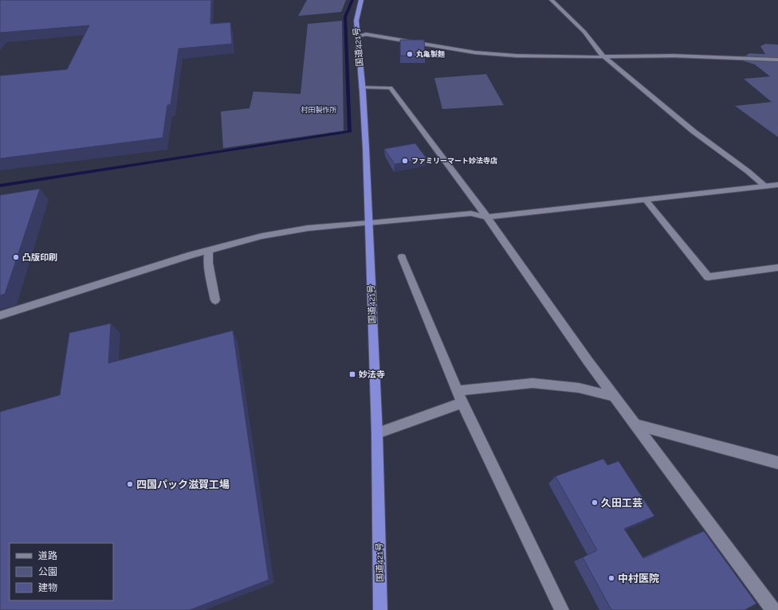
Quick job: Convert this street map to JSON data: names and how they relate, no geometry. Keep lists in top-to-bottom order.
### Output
{
  "streets": {
    "highway": ["国道421号"]
  },
  "parks": ["村田製作所"],
  "places": {
    "other": [
      "丸亀製麺",
      "ファミリーマート妙法寺店",
      "凸版印刷",
      "四国パック滋賀工場",
      "久田工芸",
      "中村医院"
    ],
    "transit": ["妙法寺"]
  },
  "legend": ["道路", "公園", "建物"]
}
